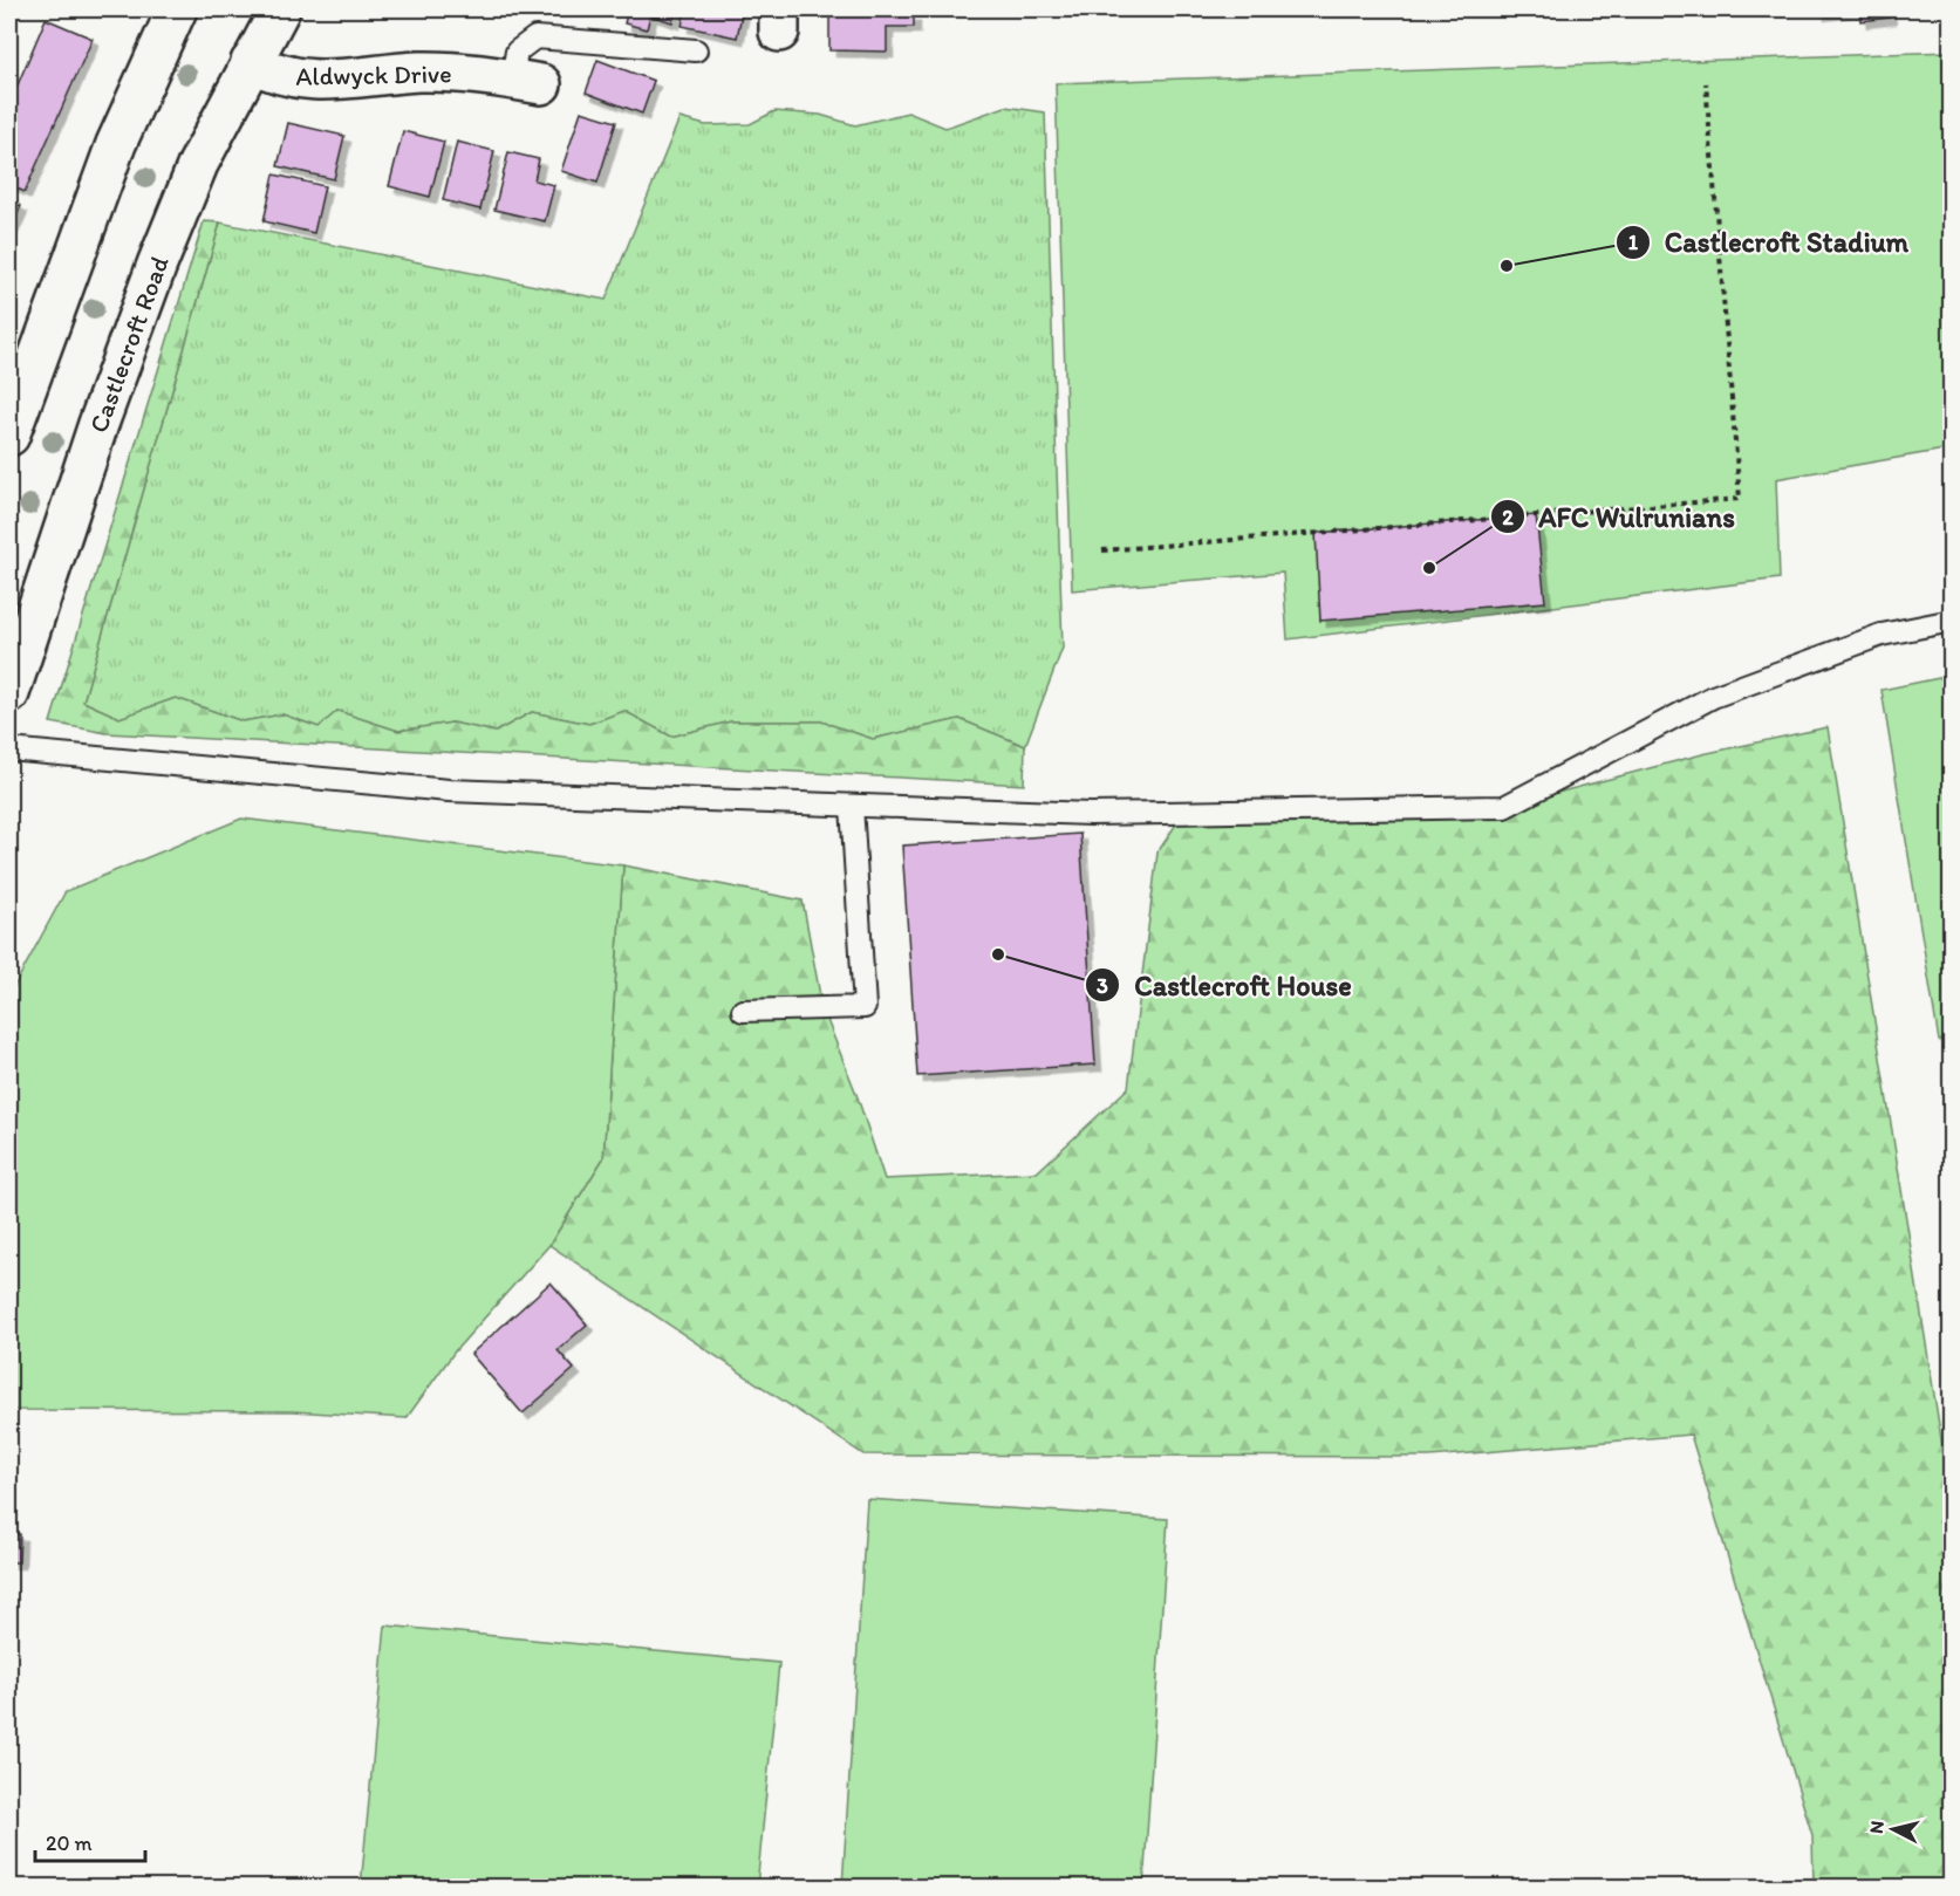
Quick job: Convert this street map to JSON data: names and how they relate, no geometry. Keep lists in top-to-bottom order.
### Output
{
  "streets": {
    "street": ["Aldwyck Drive", "Castlecroft Road"]
  },
  "crossings": [
    ["Aldwyck Drive", "Castlecroft Road"]
  ],
  "places": ["Castlecroft Stadium", "AFC Wulrunians", "Castlecroft House"],
  "scale_bar": "20 m",
  "north": "left"
}
